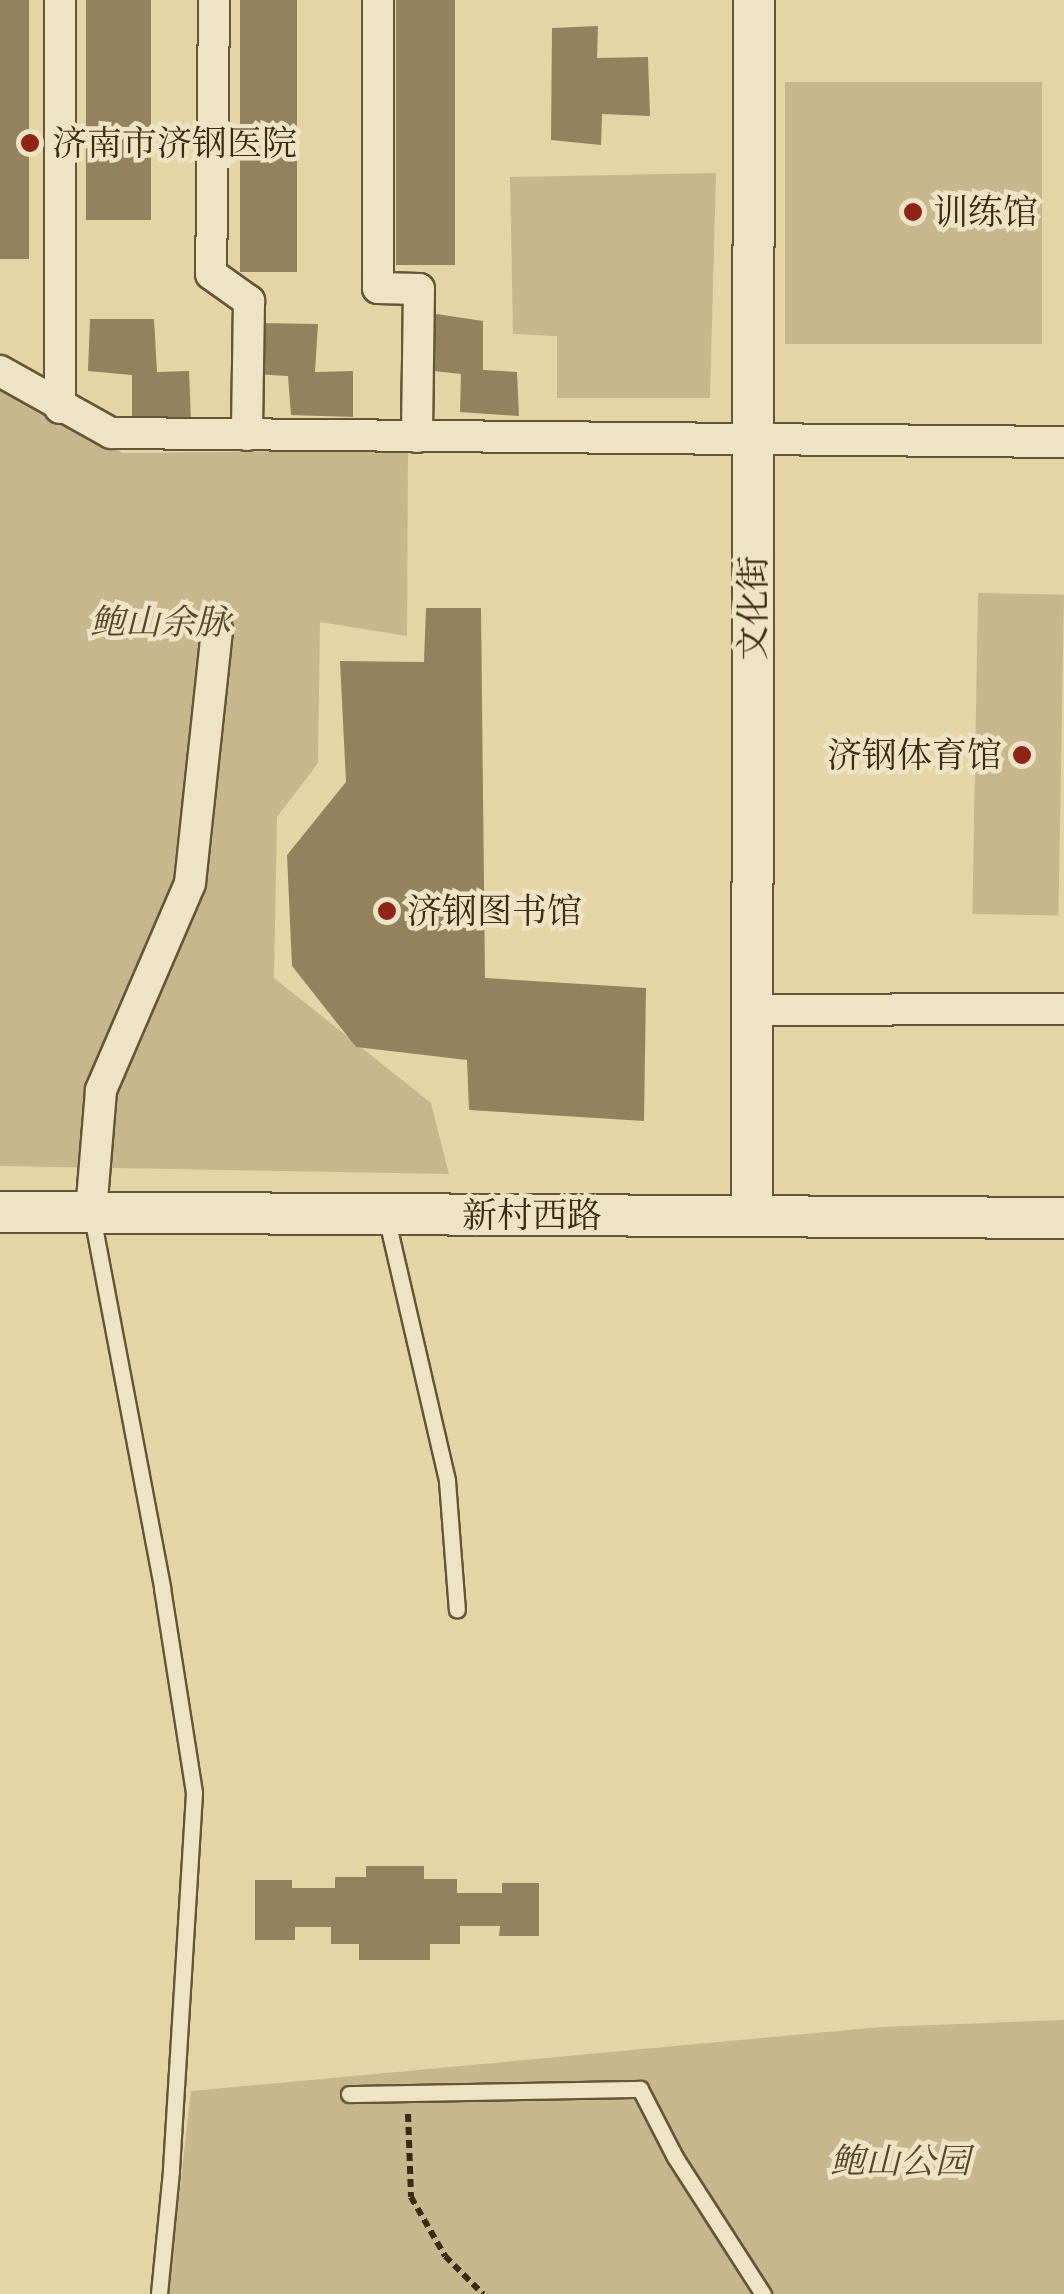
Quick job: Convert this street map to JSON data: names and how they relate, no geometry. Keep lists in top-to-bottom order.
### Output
{
  "streets": {
    "street": ["文化街", "新村西路"]
  },
  "crossings": [
    ["文化街", "新村西路"]
  ],
  "parks": ["鲍山余脉", "鲍山公园"],
  "places": [
    "济南市济钢医院",
    "训练馆",
    "济钢体育馆",
    "济钢图书馆"
  ]
}
